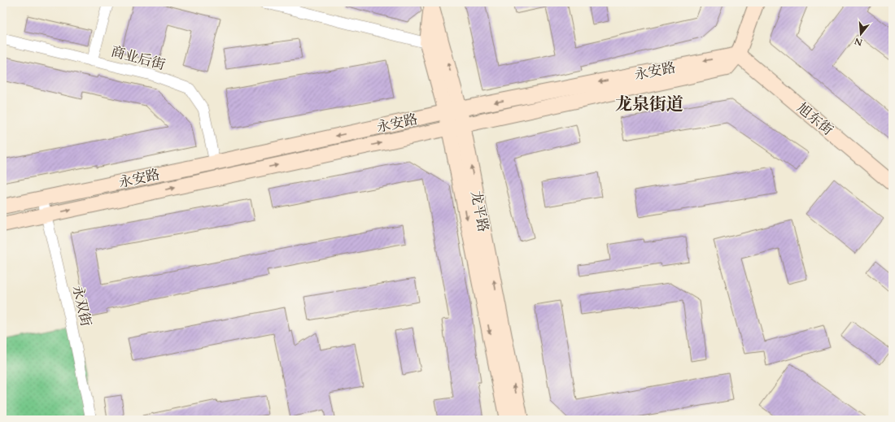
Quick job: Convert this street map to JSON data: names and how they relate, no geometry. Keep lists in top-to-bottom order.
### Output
{
  "streets": {
    "street": [
      "商业后街",
      "永安路",
      "旭东街",
      "龙平路",
      "永双街"
    ]
  },
  "crossings": [
    ["商业后街", "永安路"],
    ["永安路", "旭东街"],
    ["永安路", "龙平路"],
    ["永安路", "永双街"]
  ],
  "districts": ["龙泉街道"],
  "north": "bottom"
}
